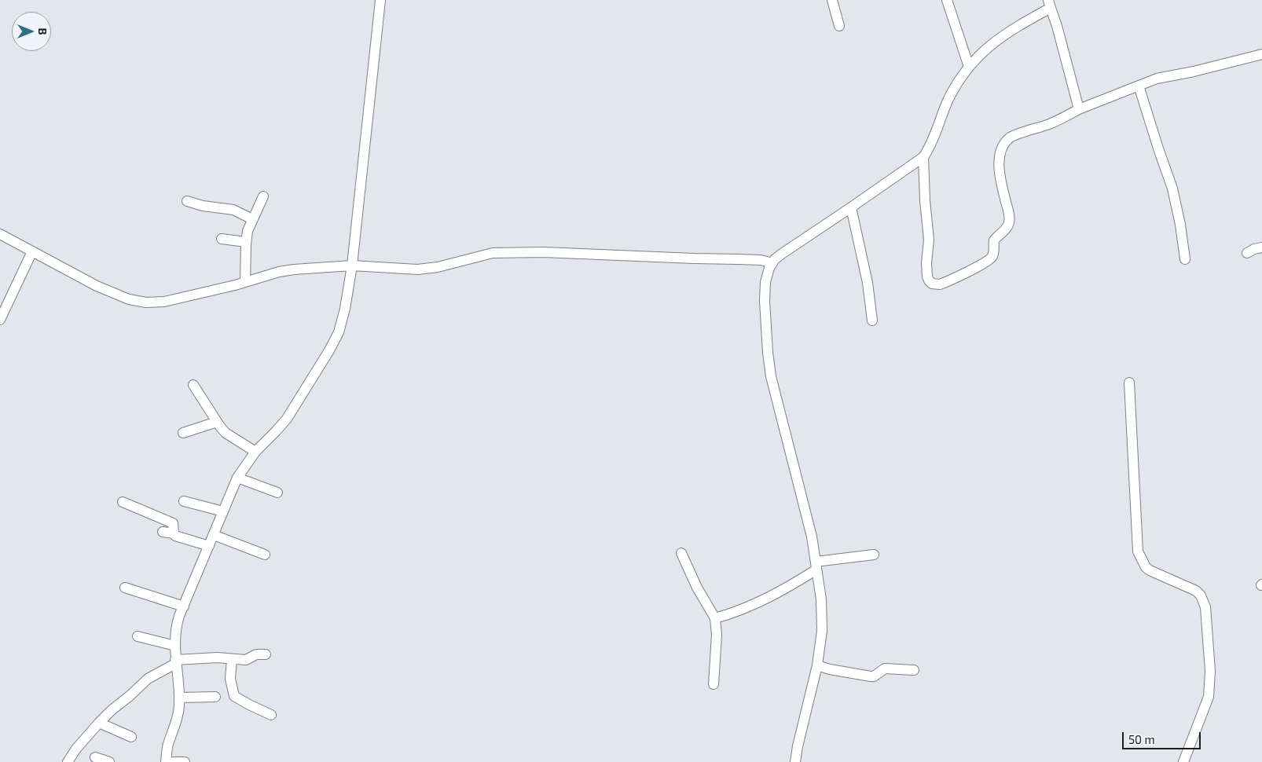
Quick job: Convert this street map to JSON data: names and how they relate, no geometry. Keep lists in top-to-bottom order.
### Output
{
  "scale_bar": "50 m",
  "north": "right"
}
